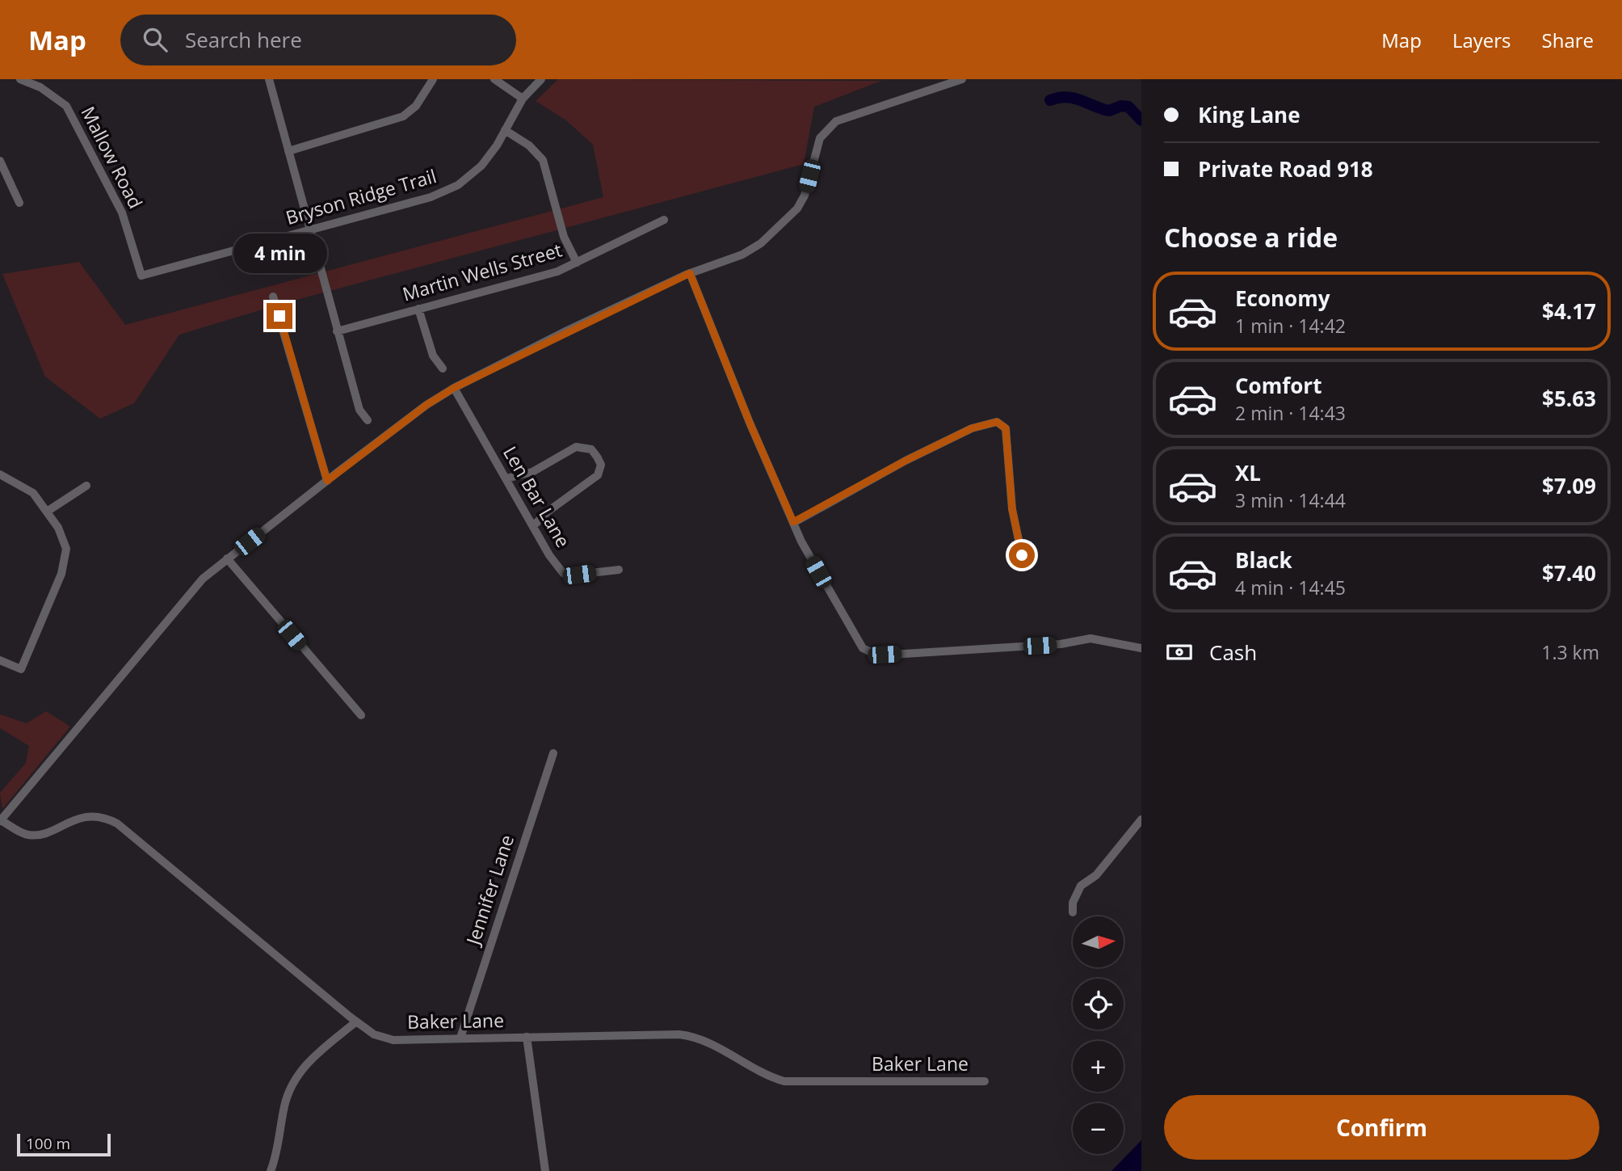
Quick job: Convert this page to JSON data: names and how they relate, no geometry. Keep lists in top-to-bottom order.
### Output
{
  "streets": {
    "street": [
      "Mallow Road",
      "Bryson Ridge Trail",
      "Martin Wells Street",
      "Len Bar Lane",
      "Jennifer Lane",
      "Baker Lane"
    ]
  },
  "crossings": [
    ["Mallow Road", "Bryson Ridge Trail"],
    ["Jennifer Lane", "Baker Lane"]
  ],
  "scale_bar": "100 m",
  "north": "right",
  "page": {
    "header": "Map",
    "search": "Search here",
    "nav": ["Map", "Layers", "Share"],
    "banner": ["King Lane", "Private Road 918"],
    "heading": "Choose a ride",
    "bubble": "4 min",
    "list": [
      {
        "name": "Economy",
        "note": "1 min · 14:42",
        "value": "$4.17"
      },
      {
        "name": "Comfort",
        "note": "2 min · 14:43",
        "value": "$5.63"
      },
      {
        "name": "XL",
        "note": "3 min · 14:44",
        "value": "$7.09"
      },
      {
        "name": "Black",
        "note": "4 min · 14:45",
        "value": "$7.40"
      }
    ],
    "pay": ["Cash", "1.3 km"],
    "map_buttons": ["+", "−"],
    "buttons": "Confirm",
    "scale": "100 m"
  }
}
